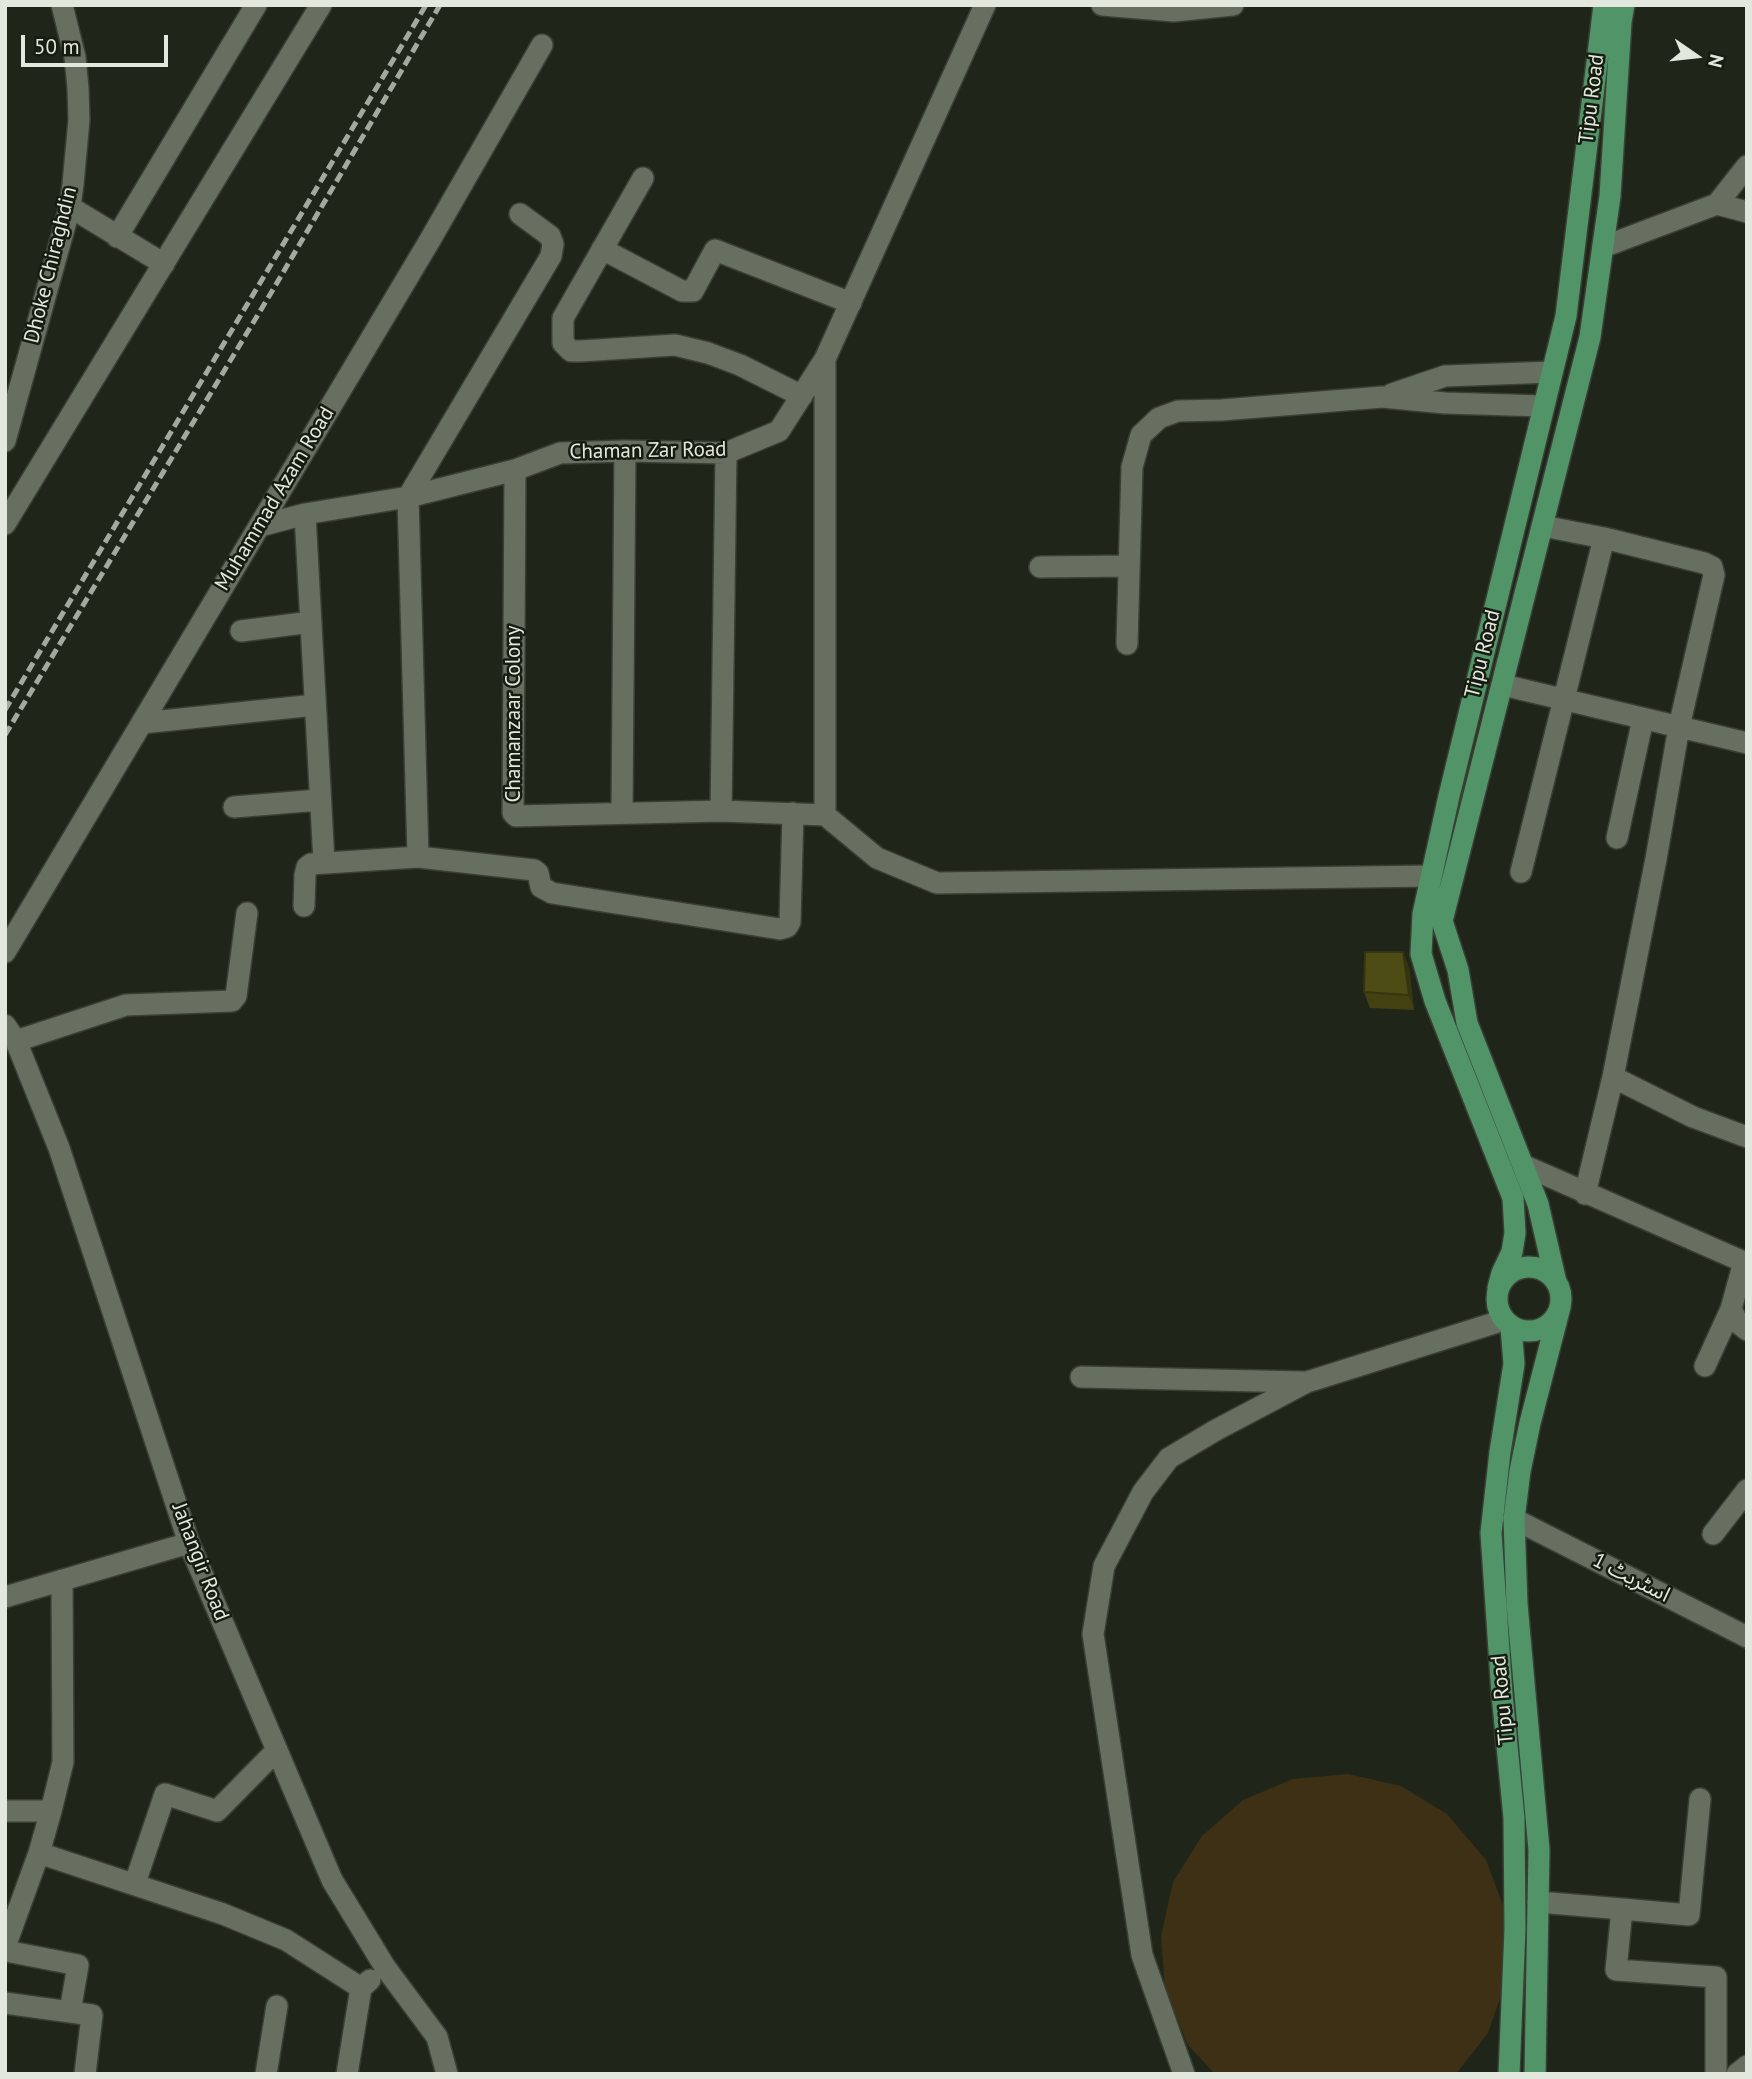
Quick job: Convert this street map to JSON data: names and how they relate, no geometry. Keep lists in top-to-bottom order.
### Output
{
  "streets": {
    "main road": ["Tipu Road"],
    "street": [
      "Dhoke Chiraghdin",
      "Chaman Zar Road",
      "Muhammad Azam Road",
      "Chamanzaar Colony",
      "Jahangir Road",
      "اسٹریٹ 1"
    ]
  },
  "crossings": [
    ["Chaman Zar Road", "Muhammad Azam Road"],
    ["Chaman Zar Road", "Chamanzaar Colony"]
  ],
  "scale_bar": "50 m",
  "north": "right"
}
